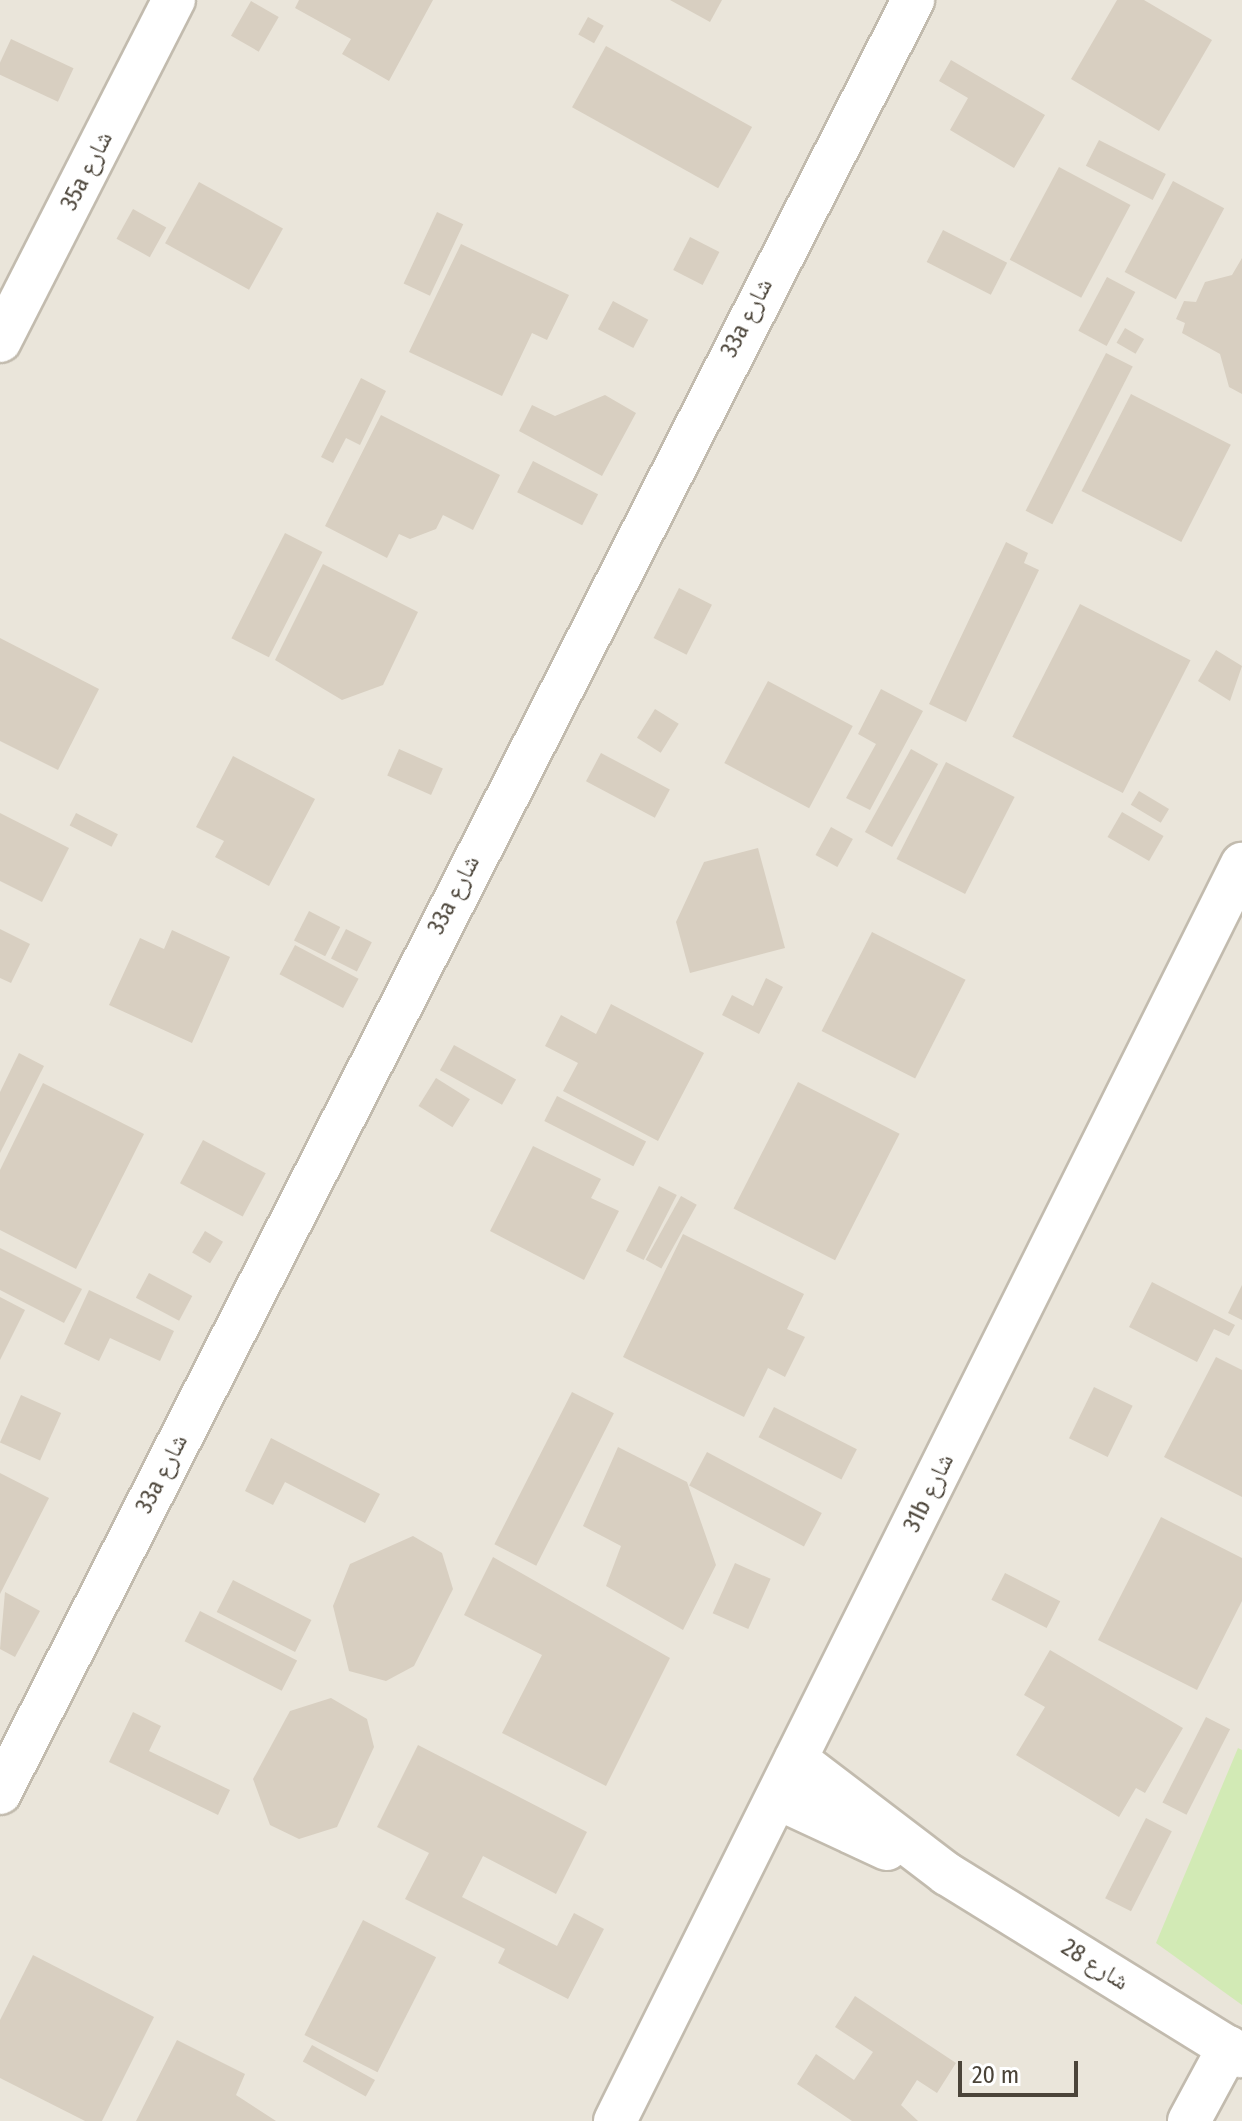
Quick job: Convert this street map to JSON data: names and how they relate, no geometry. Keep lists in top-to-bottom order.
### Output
{
  "streets": {
    "street": [
      "35a شارع",
      "33a شارع",
      "31b شارع",
      "شارع 28"
    ]
  },
  "crossings": [
    ["31b شارع", "شارع 28"]
  ],
  "scale_bar": "20 m"
}
